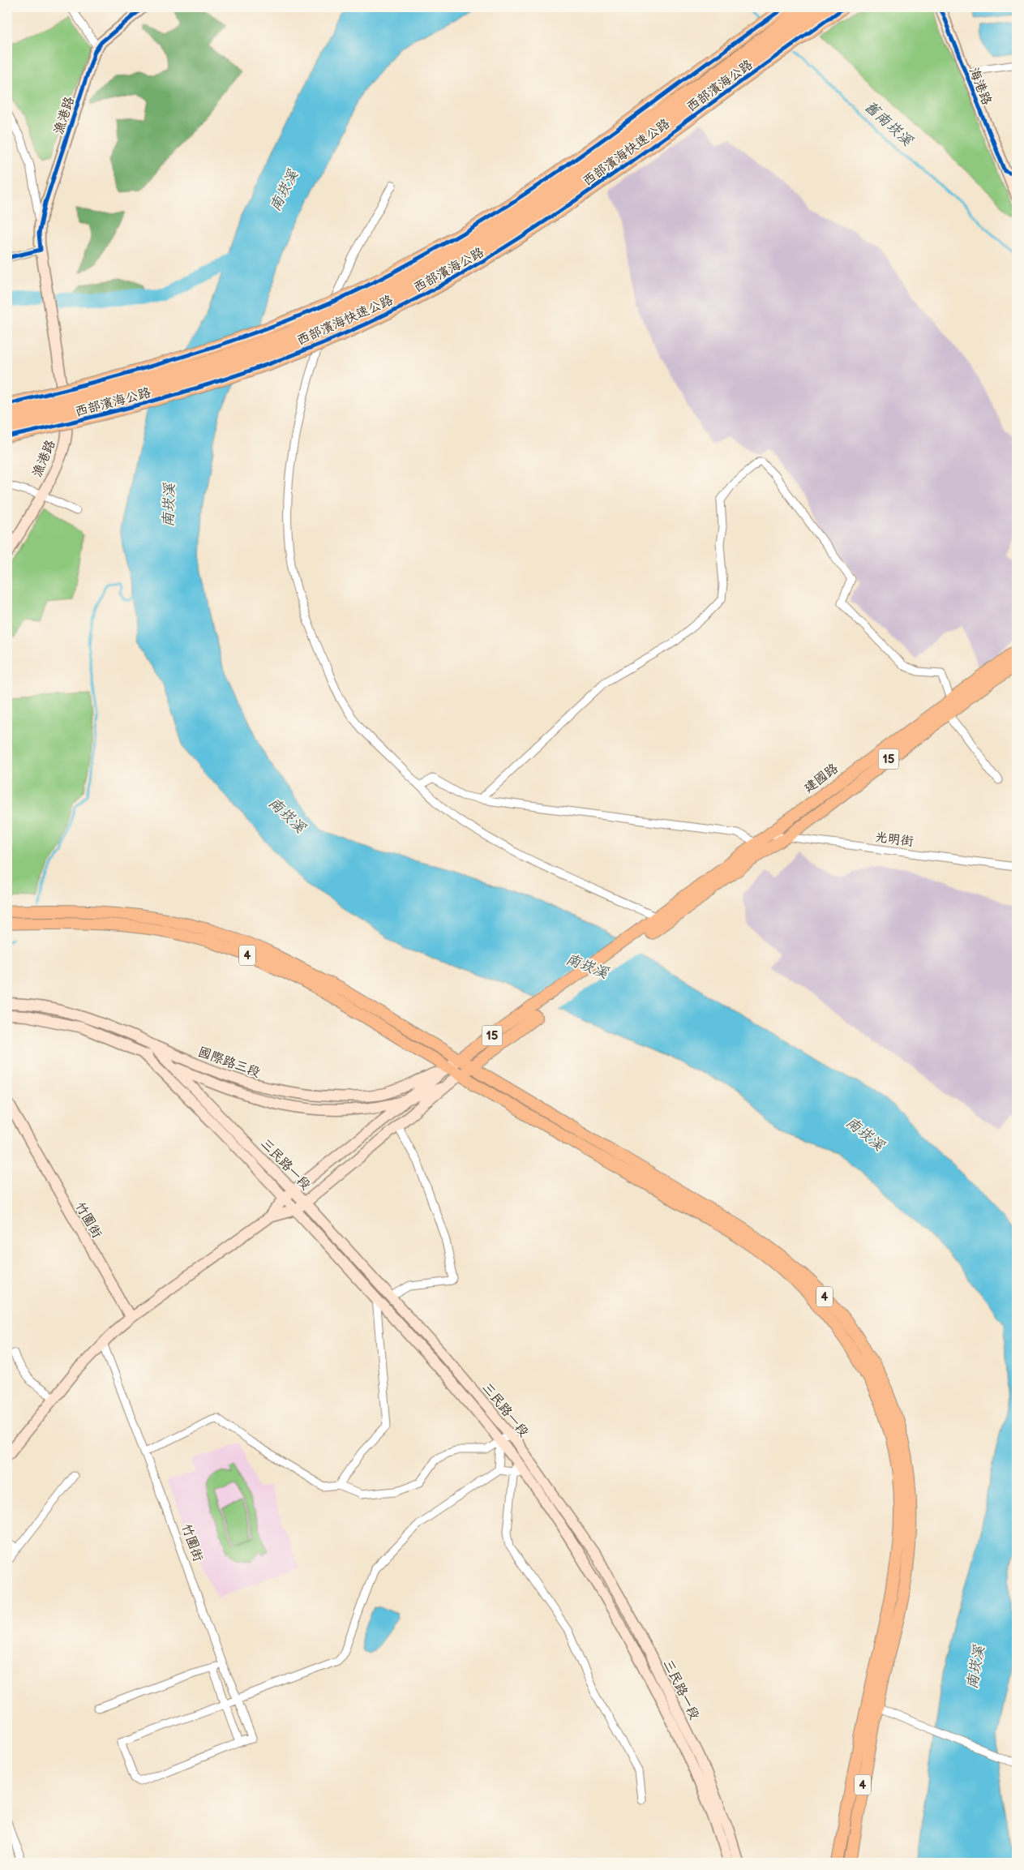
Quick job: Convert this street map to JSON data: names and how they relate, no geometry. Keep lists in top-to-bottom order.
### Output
{
  "streets": {
    "highway": ["西部濱海快速公路"],
    "main road": [
      "西部濱海公路",
      "15",
      "建國路",
      "4"
    ],
    "street": [
      "海港路",
      "漁港路",
      "光明街",
      "國際路三段",
      "三民路一段",
      "竹圍街"
    ]
  },
  "crossings": [
    ["15", "建國路"],
    ["15", "4"],
    ["建國路", "光明街"],
    ["4", "國際路三段"],
    ["國際路三段", "三民路一段"]
  ],
  "water": ["舊南崁溪", "南崁溪"]
}
